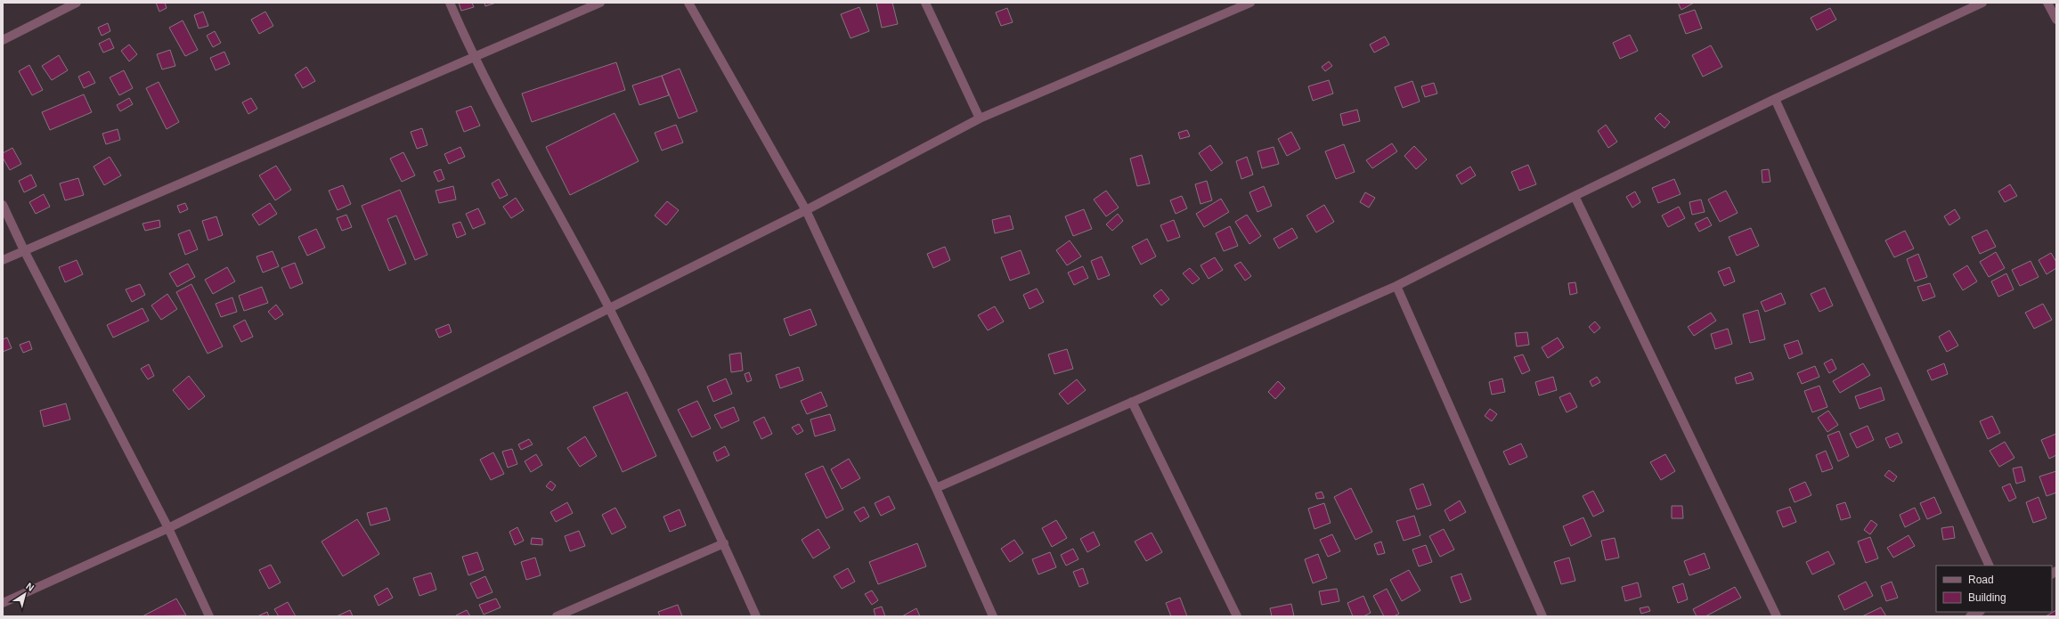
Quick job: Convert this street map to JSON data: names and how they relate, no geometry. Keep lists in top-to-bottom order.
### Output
{
  "legend": ["Road", "Building"],
  "north": "top right"
}
